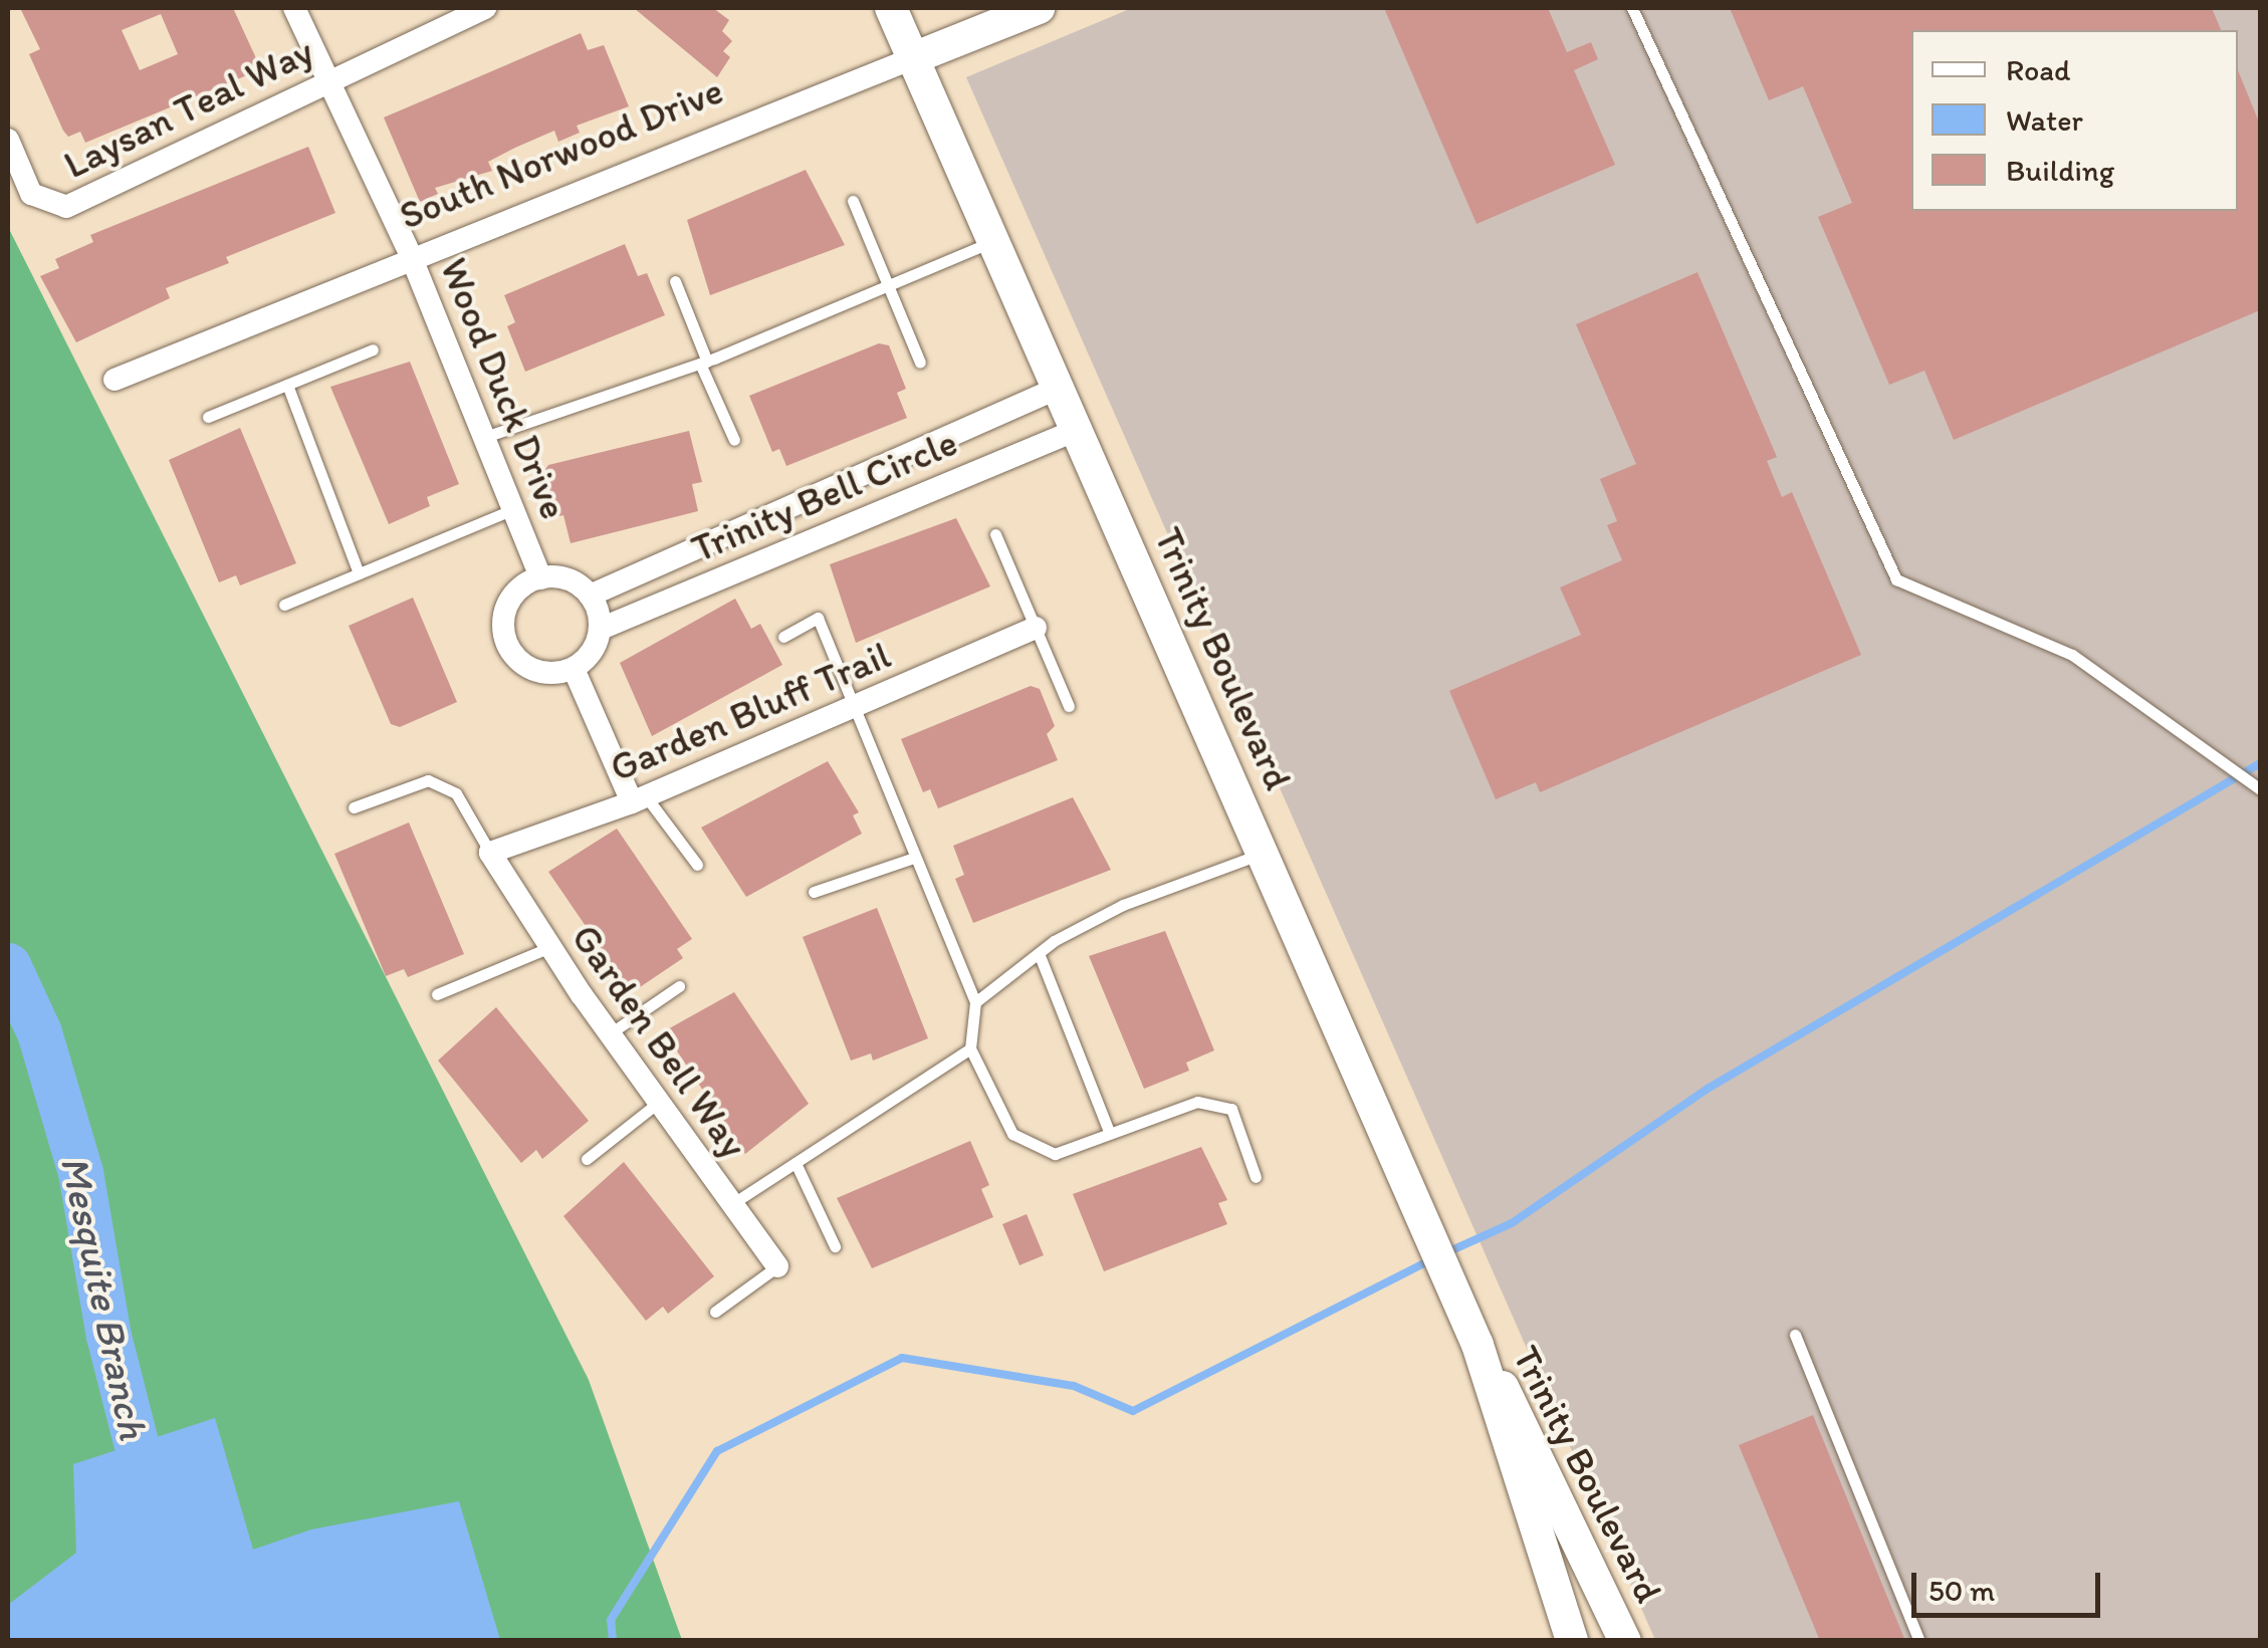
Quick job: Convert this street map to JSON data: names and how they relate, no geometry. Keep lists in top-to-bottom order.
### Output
{
  "streets": {
    "main road": ["South Norwood Drive", "Trinity Boulevard"],
    "street": [
      "Laysan Teal Way",
      "Wood Duck Drive",
      "Trinity Bell Circle",
      "Garden Bluff Trail",
      "Garden Bell Way"
    ]
  },
  "crossings": [
    ["Laysan Teal Way", "Wood Duck Drive"],
    ["South Norwood Drive", "Wood Duck Drive"],
    ["South Norwood Drive", "Trinity Boulevard"],
    ["Wood Duck Drive", "Trinity Bell Circle"],
    ["Trinity Bell Circle", "Trinity Boulevard"],
    ["Garden Bluff Trail", "Garden Bell Way"]
  ],
  "water": ["Mesquite Branch"],
  "legend": ["Road", "Water", "Building"],
  "scale_bar": "50 m"
}
